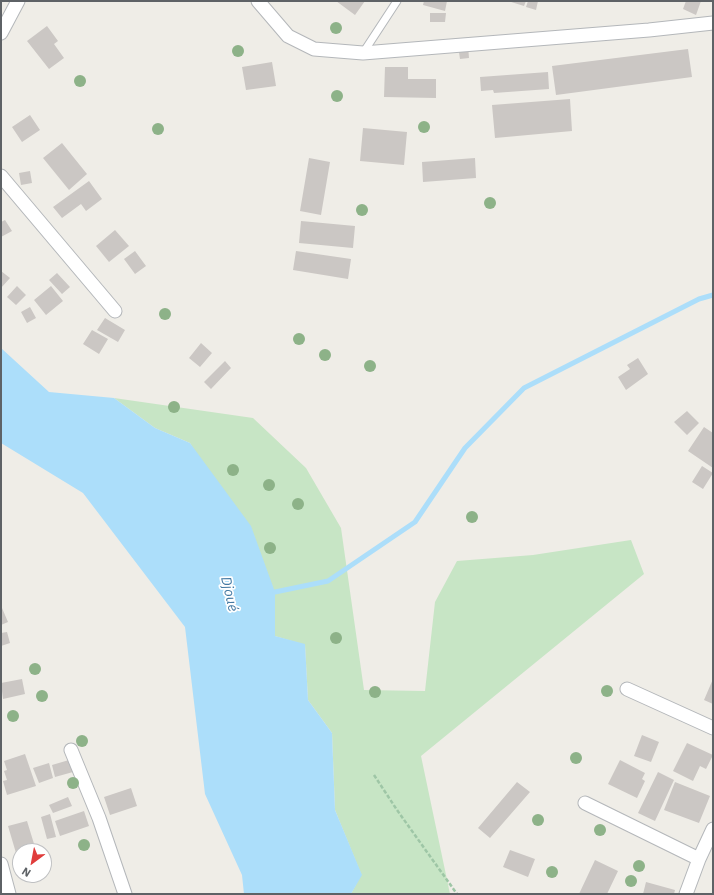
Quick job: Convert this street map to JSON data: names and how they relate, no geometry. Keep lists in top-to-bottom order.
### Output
{
  "water": ["Djoué"],
  "north": "bottom left"
}
